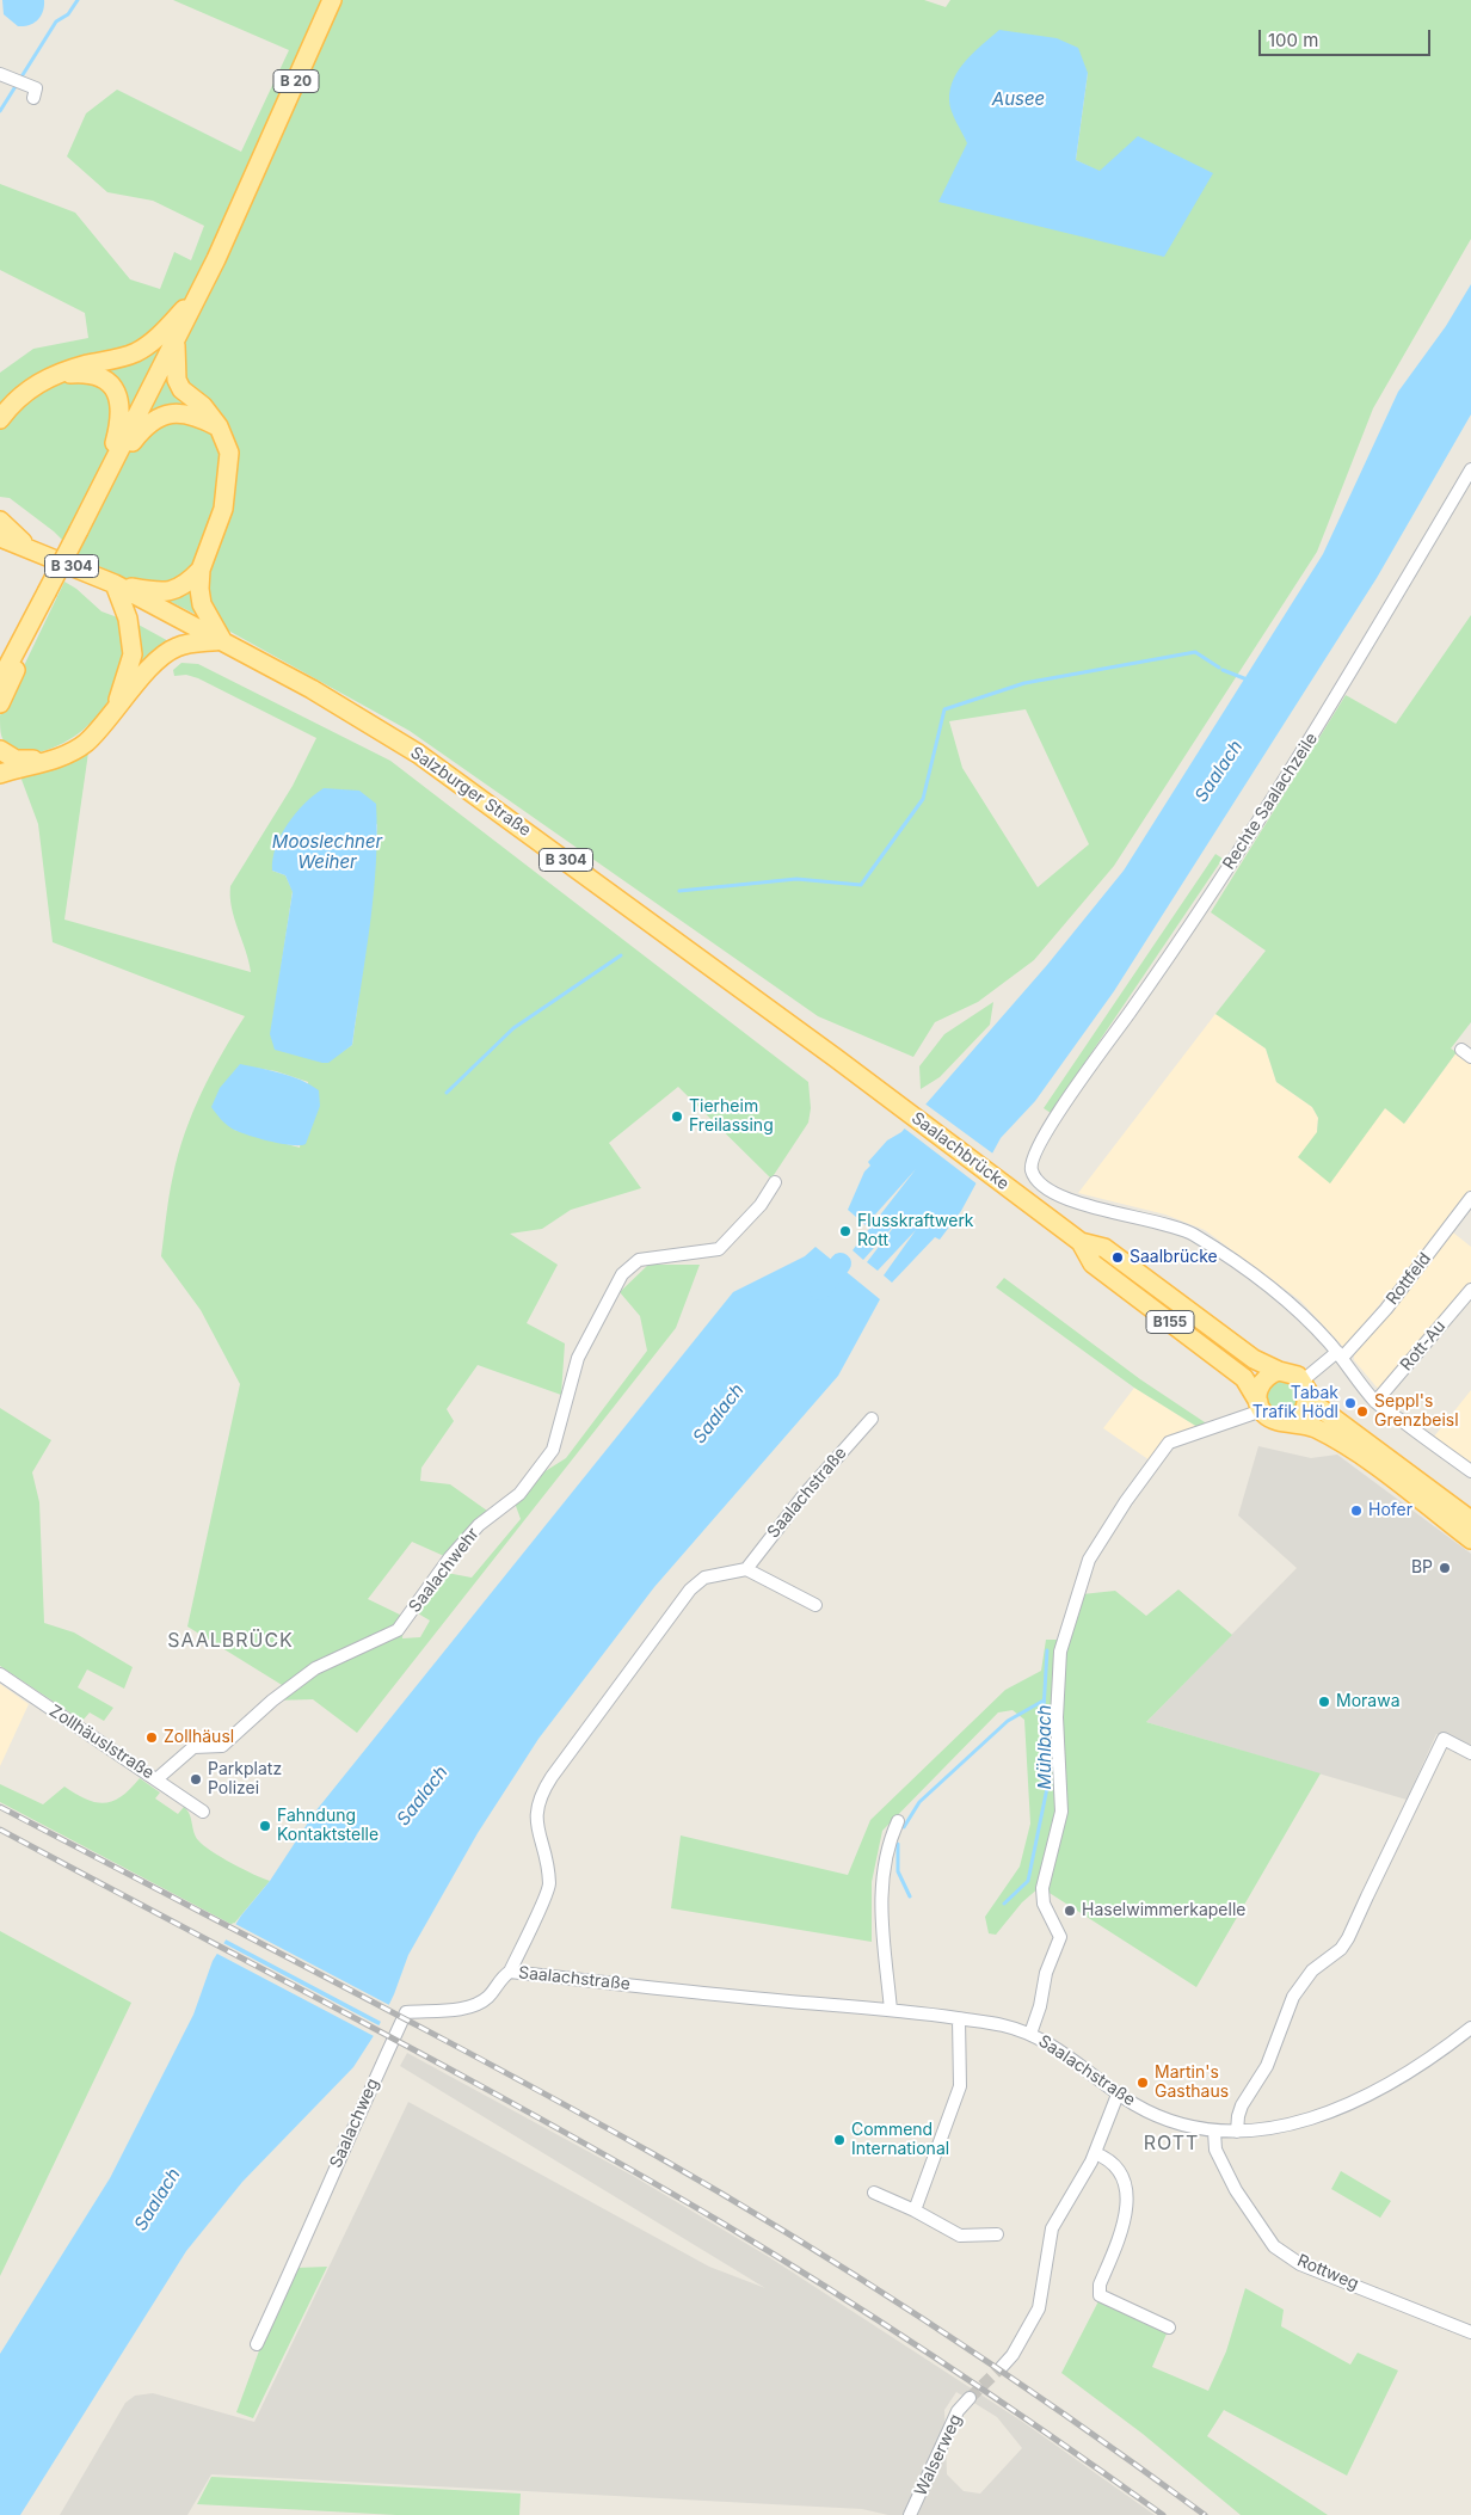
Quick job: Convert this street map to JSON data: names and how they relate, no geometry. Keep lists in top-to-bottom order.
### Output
{
  "streets": {
    "main road": [
      "B 20",
      "B 304",
      "Salzburger Straße",
      "Saalachbrücke",
      "B155"
    ],
    "street": [
      "Rechte Saalachzeile",
      "Rottfeld",
      "Rott-Au",
      "Saalachstraße",
      "Saalachwehr",
      "Zollhäuslstraße",
      "Saalachweg",
      "Rottweg",
      "Walserweg"
    ]
  },
  "crossings": [
    ["B 304", "Salzburger Straße"],
    ["Salzburger Straße", "Saalachbrücke"],
    ["Rechte Saalachzeile", "Rottfeld"],
    ["Rechte Saalachzeile", "Rott-Au"],
    ["Saalachbrücke", "B155"],
    ["Rottfeld", "B155"],
    ["Saalachstraße", "Saalachweg"],
    ["Saalachstraße", "Rottweg"],
    ["Saalachwehr", "Zollhäuslstraße"]
  ],
  "districts": ["SAALBRÜCK", "ROTT"],
  "water": [
    "Ausee",
    "Saalach",
    "Mooslechner Weiher",
    "Mühlbach"
  ],
  "places": [
    "Tierheim Freilassing",
    "Flusskraftwerk Rott",
    "Saalbrücke",
    "Tabak Trafik Hödl",
    "Seppl's Grenzbeisl",
    "Hofer",
    "BP",
    "Morawa",
    "Zollhäusl",
    "Parkplatz Polizei",
    "Fahndung Kontaktstelle",
    "Haselwimmerkapelle",
    "Martin's Gasthaus",
    "Commend International"
  ],
  "scale_bar": "100 m"
}
